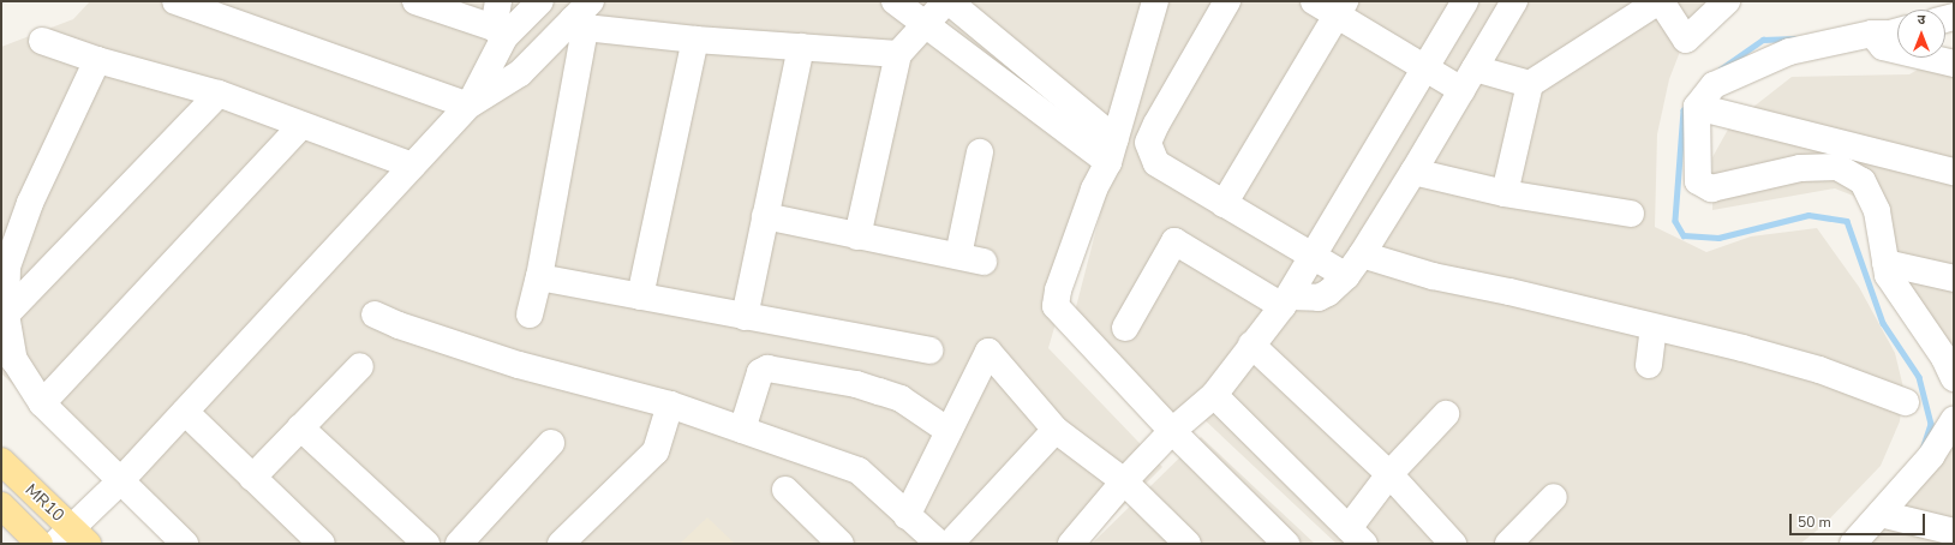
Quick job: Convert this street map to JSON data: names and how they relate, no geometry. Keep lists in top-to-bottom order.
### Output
{
  "streets": {
    "main road": ["MR10"]
  },
  "scale_bar": "50 m",
  "north": "top"
}
